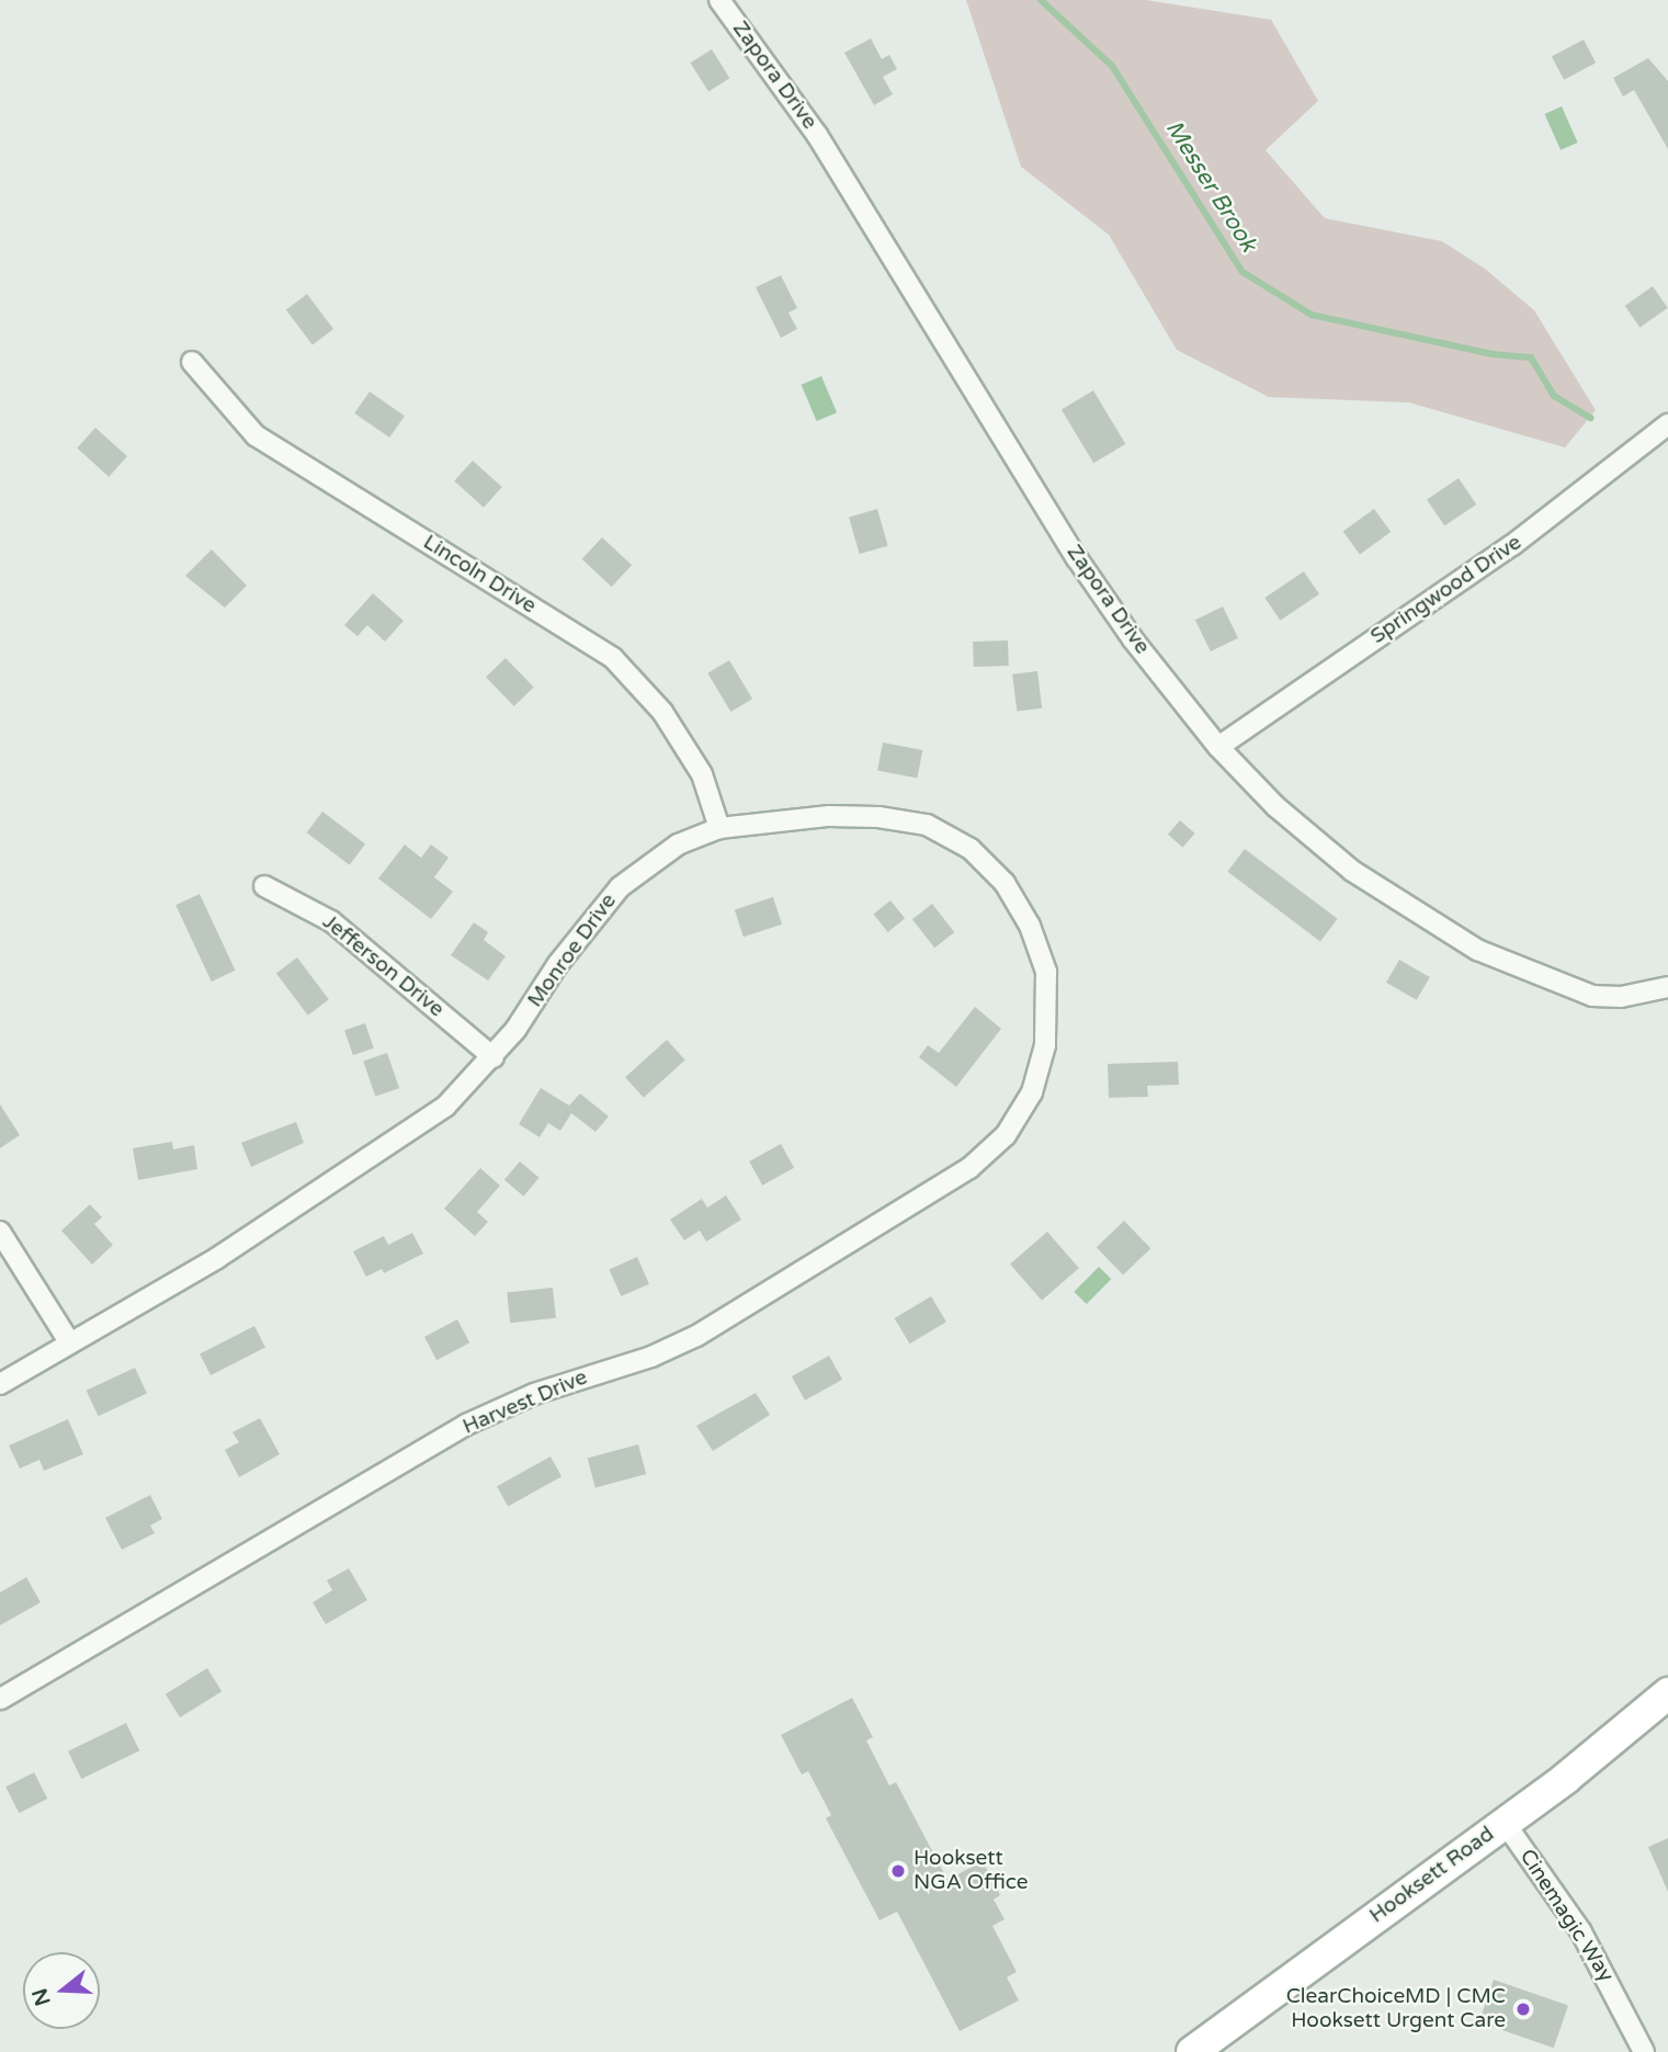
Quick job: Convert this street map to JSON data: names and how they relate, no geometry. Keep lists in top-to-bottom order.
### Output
{
  "streets": {
    "main road": ["Hooksett Road"],
    "street": [
      "Zapora Drive",
      "Lincoln Drive",
      "Springwood Drive",
      "Monroe Drive",
      "Jefferson Drive",
      "Harvest Drive",
      "Cinemagic Way"
    ]
  },
  "crossings": [
    ["Zapora Drive", "Springwood Drive"],
    ["Lincoln Drive", "Monroe Drive"],
    ["Monroe Drive", "Jefferson Drive"],
    ["Monroe Drive", "Harvest Drive"],
    ["Hooksett Road", "Cinemagic Way"]
  ],
  "water": ["Messer Brook"],
  "places": ["Hooksett NGA Office", "ClearChoiceMD | CMC Hooksett Urgent Care"],
  "north": "left"
}
